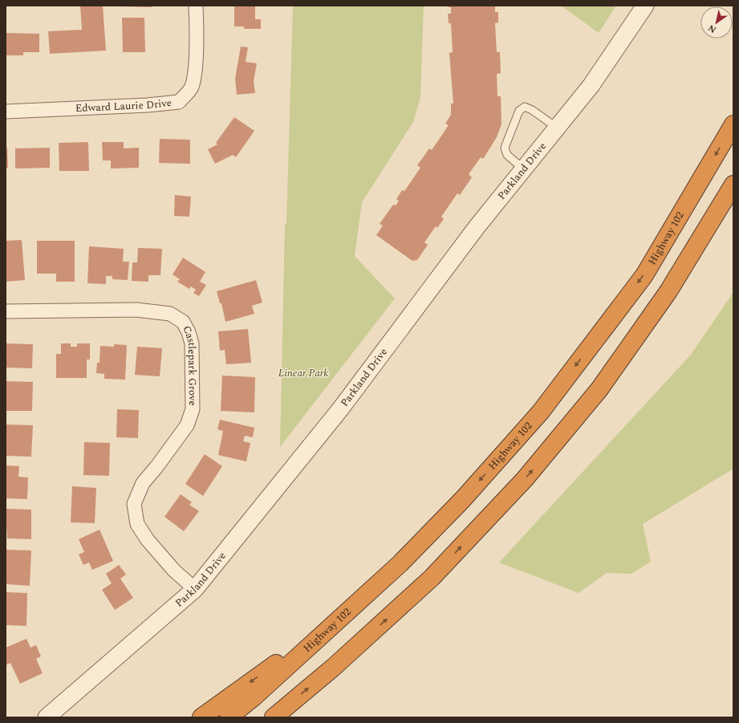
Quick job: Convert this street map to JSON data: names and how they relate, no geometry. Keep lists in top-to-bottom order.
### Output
{
  "streets": {
    "highway": ["Highway 102"],
    "street": ["Edward Laurie Drive", "Parkland Drive", "Castlepark Grove"]
  },
  "crossings": [
    ["Parkland Drive", "Castlepark Grove"]
  ],
  "parks": ["Linear Park"],
  "north": "bottom left"
}
